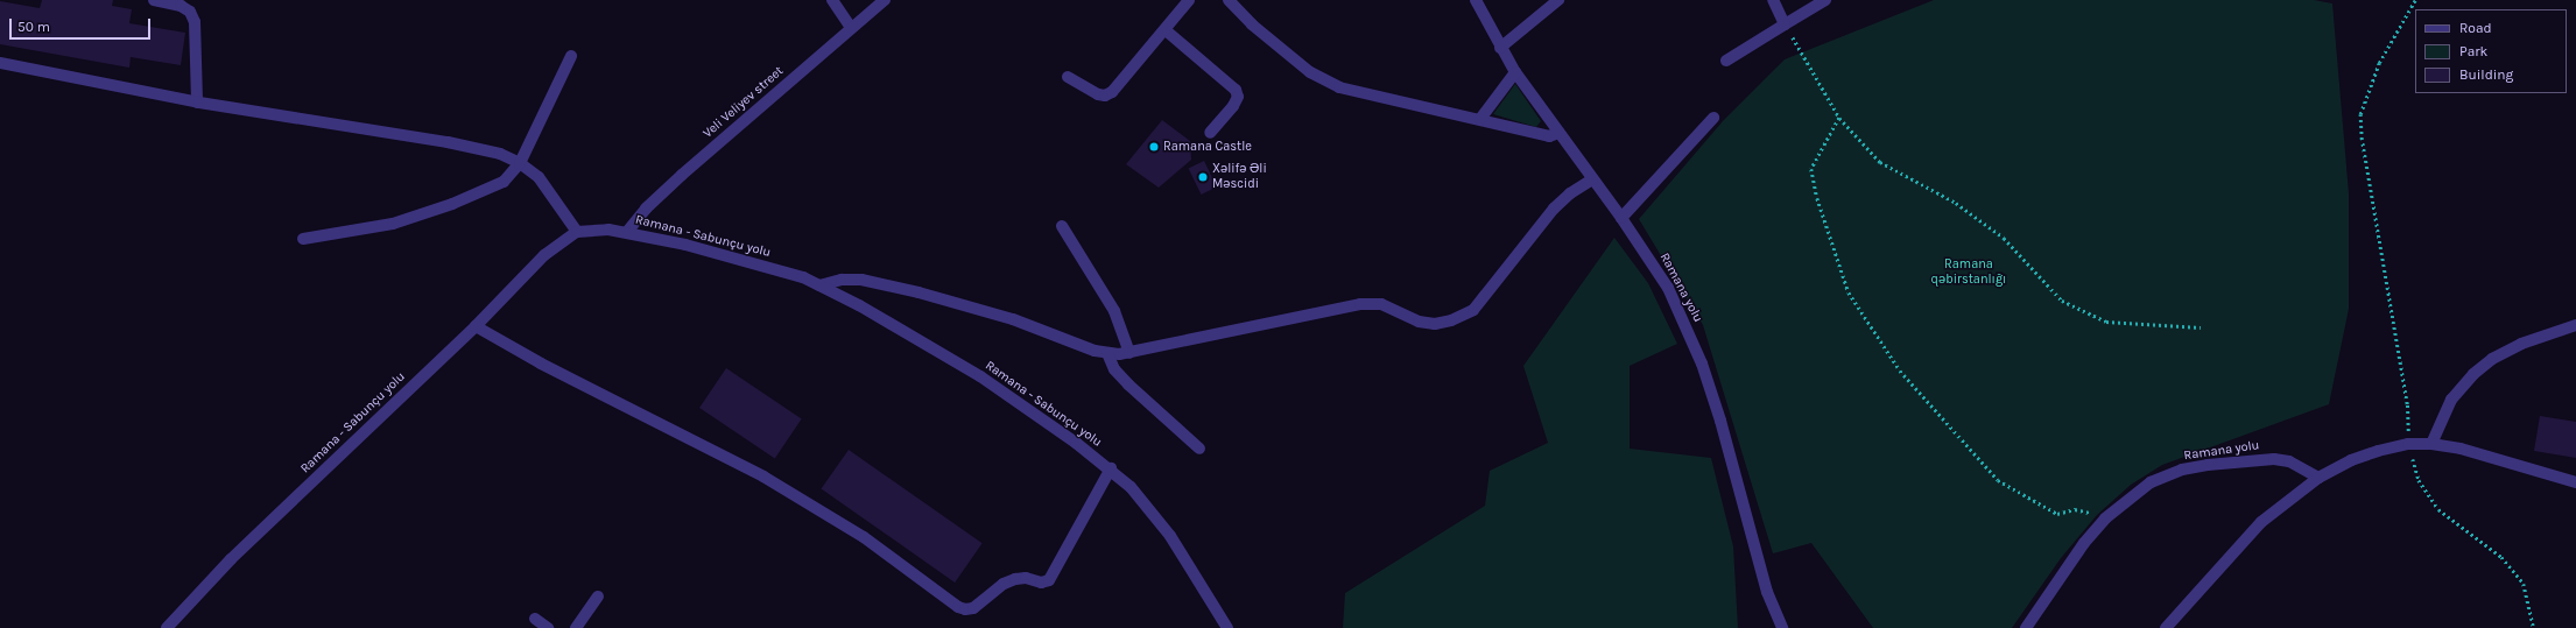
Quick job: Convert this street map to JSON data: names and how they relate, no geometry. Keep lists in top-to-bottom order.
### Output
{
  "streets": {
    "street": ["Veli Veliyev street", "Ramana - Sabunçu yolu", "Ramana yolu"]
  },
  "crossings": [
    ["Veli Veliyev street", "Ramana - Sabunçu yolu"]
  ],
  "parks": ["Ramana qəbirstanlığı"],
  "places": ["Ramana Castle", "Xəlifə Əli Məscidi"],
  "legend": ["Road", "Park", "Building"],
  "scale_bar": "50 m"
}
